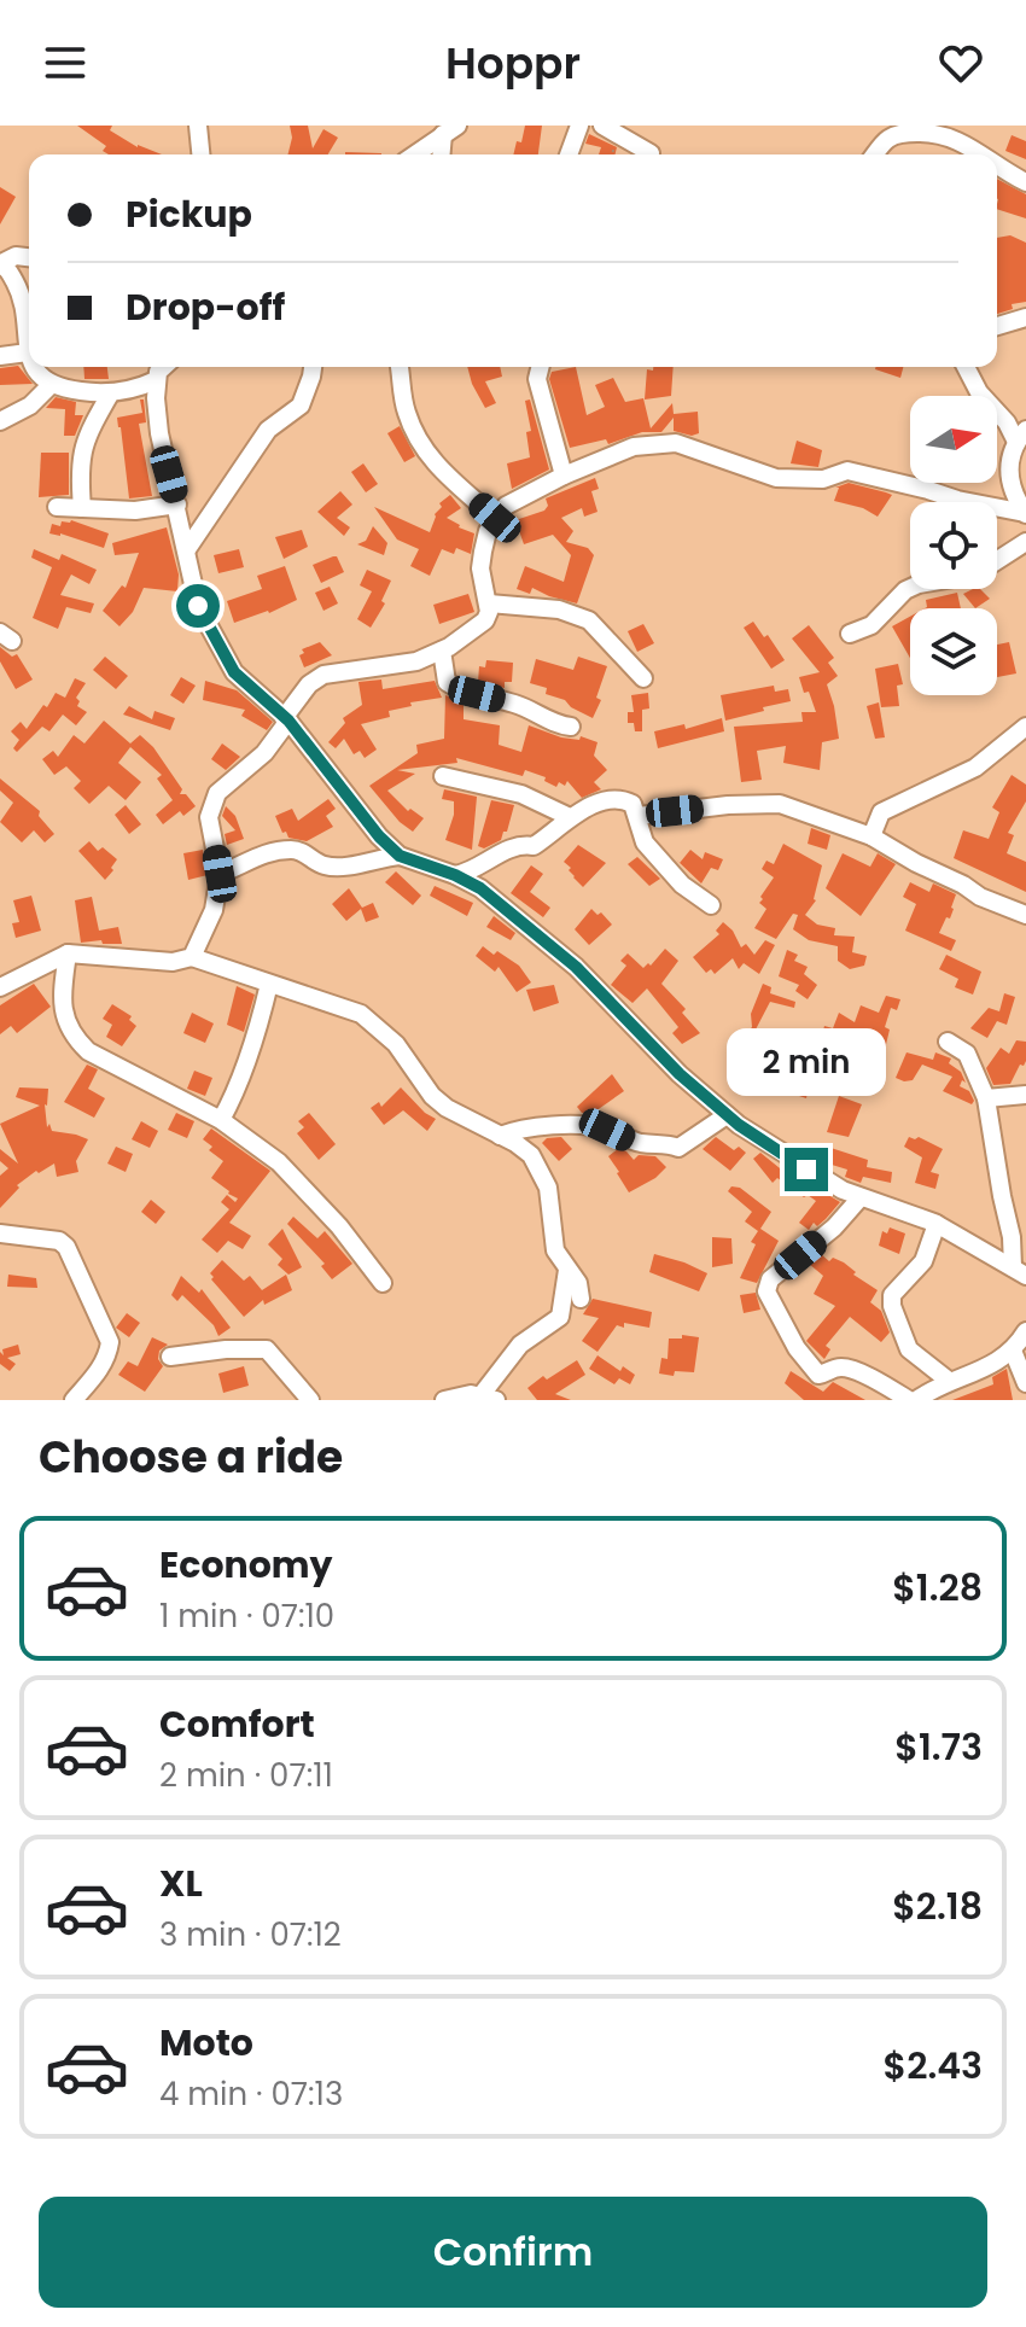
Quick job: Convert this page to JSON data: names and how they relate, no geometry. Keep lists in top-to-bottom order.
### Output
{
  "north": "right",
  "page": {
    "header": "Hoppr",
    "banner": ["Pickup", "Drop-off"],
    "bubble": "2 min",
    "heading": "Choose a ride",
    "list": [
      {
        "name": "Economy",
        "note": "1 min · 07:10",
        "value": "$1.28"
      },
      {
        "name": "Comfort",
        "note": "2 min · 07:11",
        "value": "$1.73"
      },
      {
        "name": "XL",
        "note": "3 min · 07:12",
        "value": "$2.18"
      },
      {
        "name": "Moto",
        "note": "4 min · 07:13",
        "value": "$2.43"
      }
    ],
    "buttons": "Confirm"
  }
}
